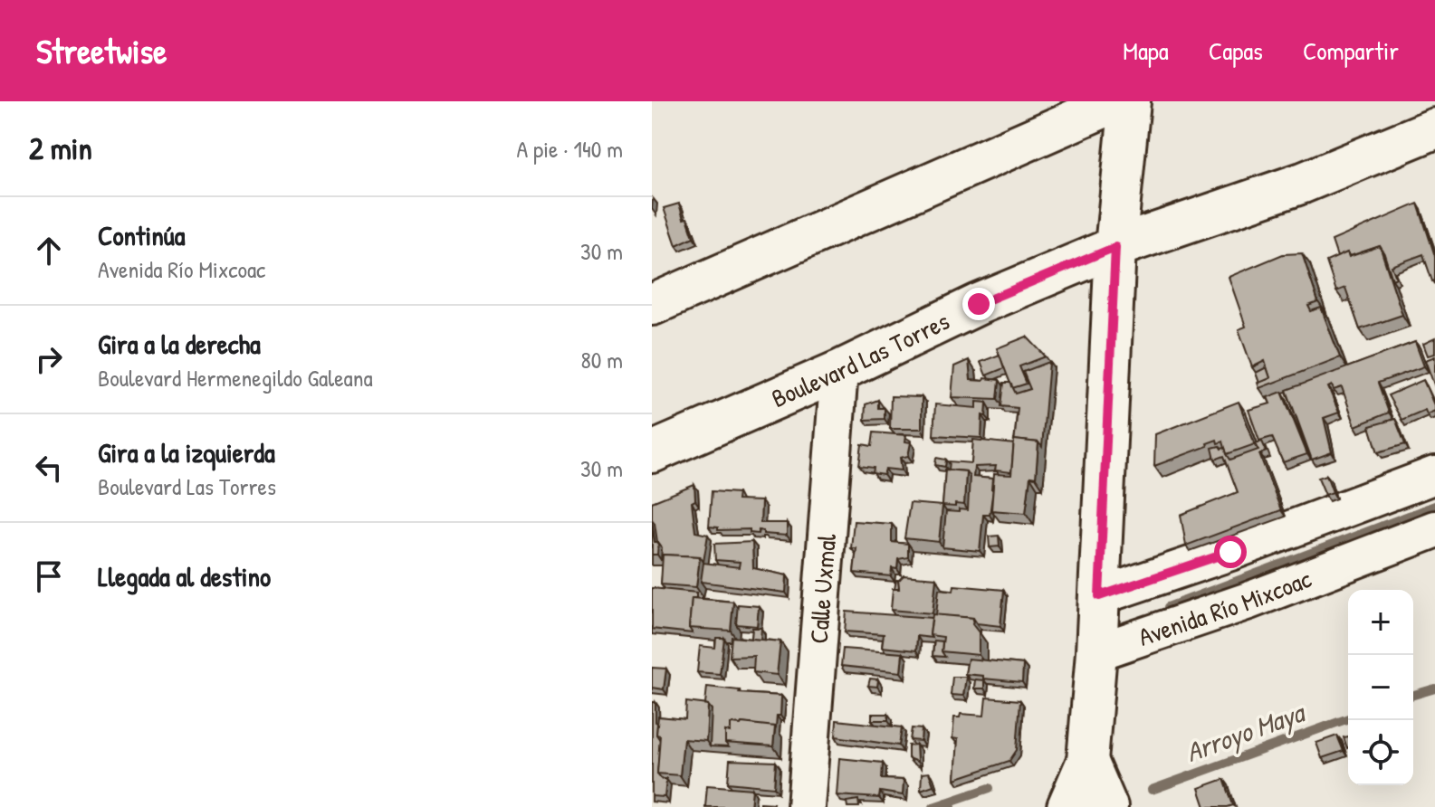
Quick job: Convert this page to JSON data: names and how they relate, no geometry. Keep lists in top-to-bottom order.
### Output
{
  "streets": {
    "main road": ["Boulevard Las Torres"],
    "street": ["Calle Uxmal", "Avenida Río Mixcoac"]
  },
  "crossings": [
    ["Boulevard Las Torres", "Calle Uxmal"]
  ],
  "water": ["Arroyo Maya"],
  "page": {
    "header": "Streetwise",
    "nav": ["Mapa", "Capas", "Compartir"],
    "heading": ["2 min", "A pie · 140 m"],
    "list": [
      ["Continúa", "Avenida Río Mixcoac", "30 m"],
      ["Gira a la derecha", "Boulevard Hermenegildo Galeana", "80 m"],
      ["Gira a la izquierda", "Boulevard Las Torres", "30 m"],
      "Llegada al destino"
    ],
    "map_buttons": ["+", "−"]
  }
}
